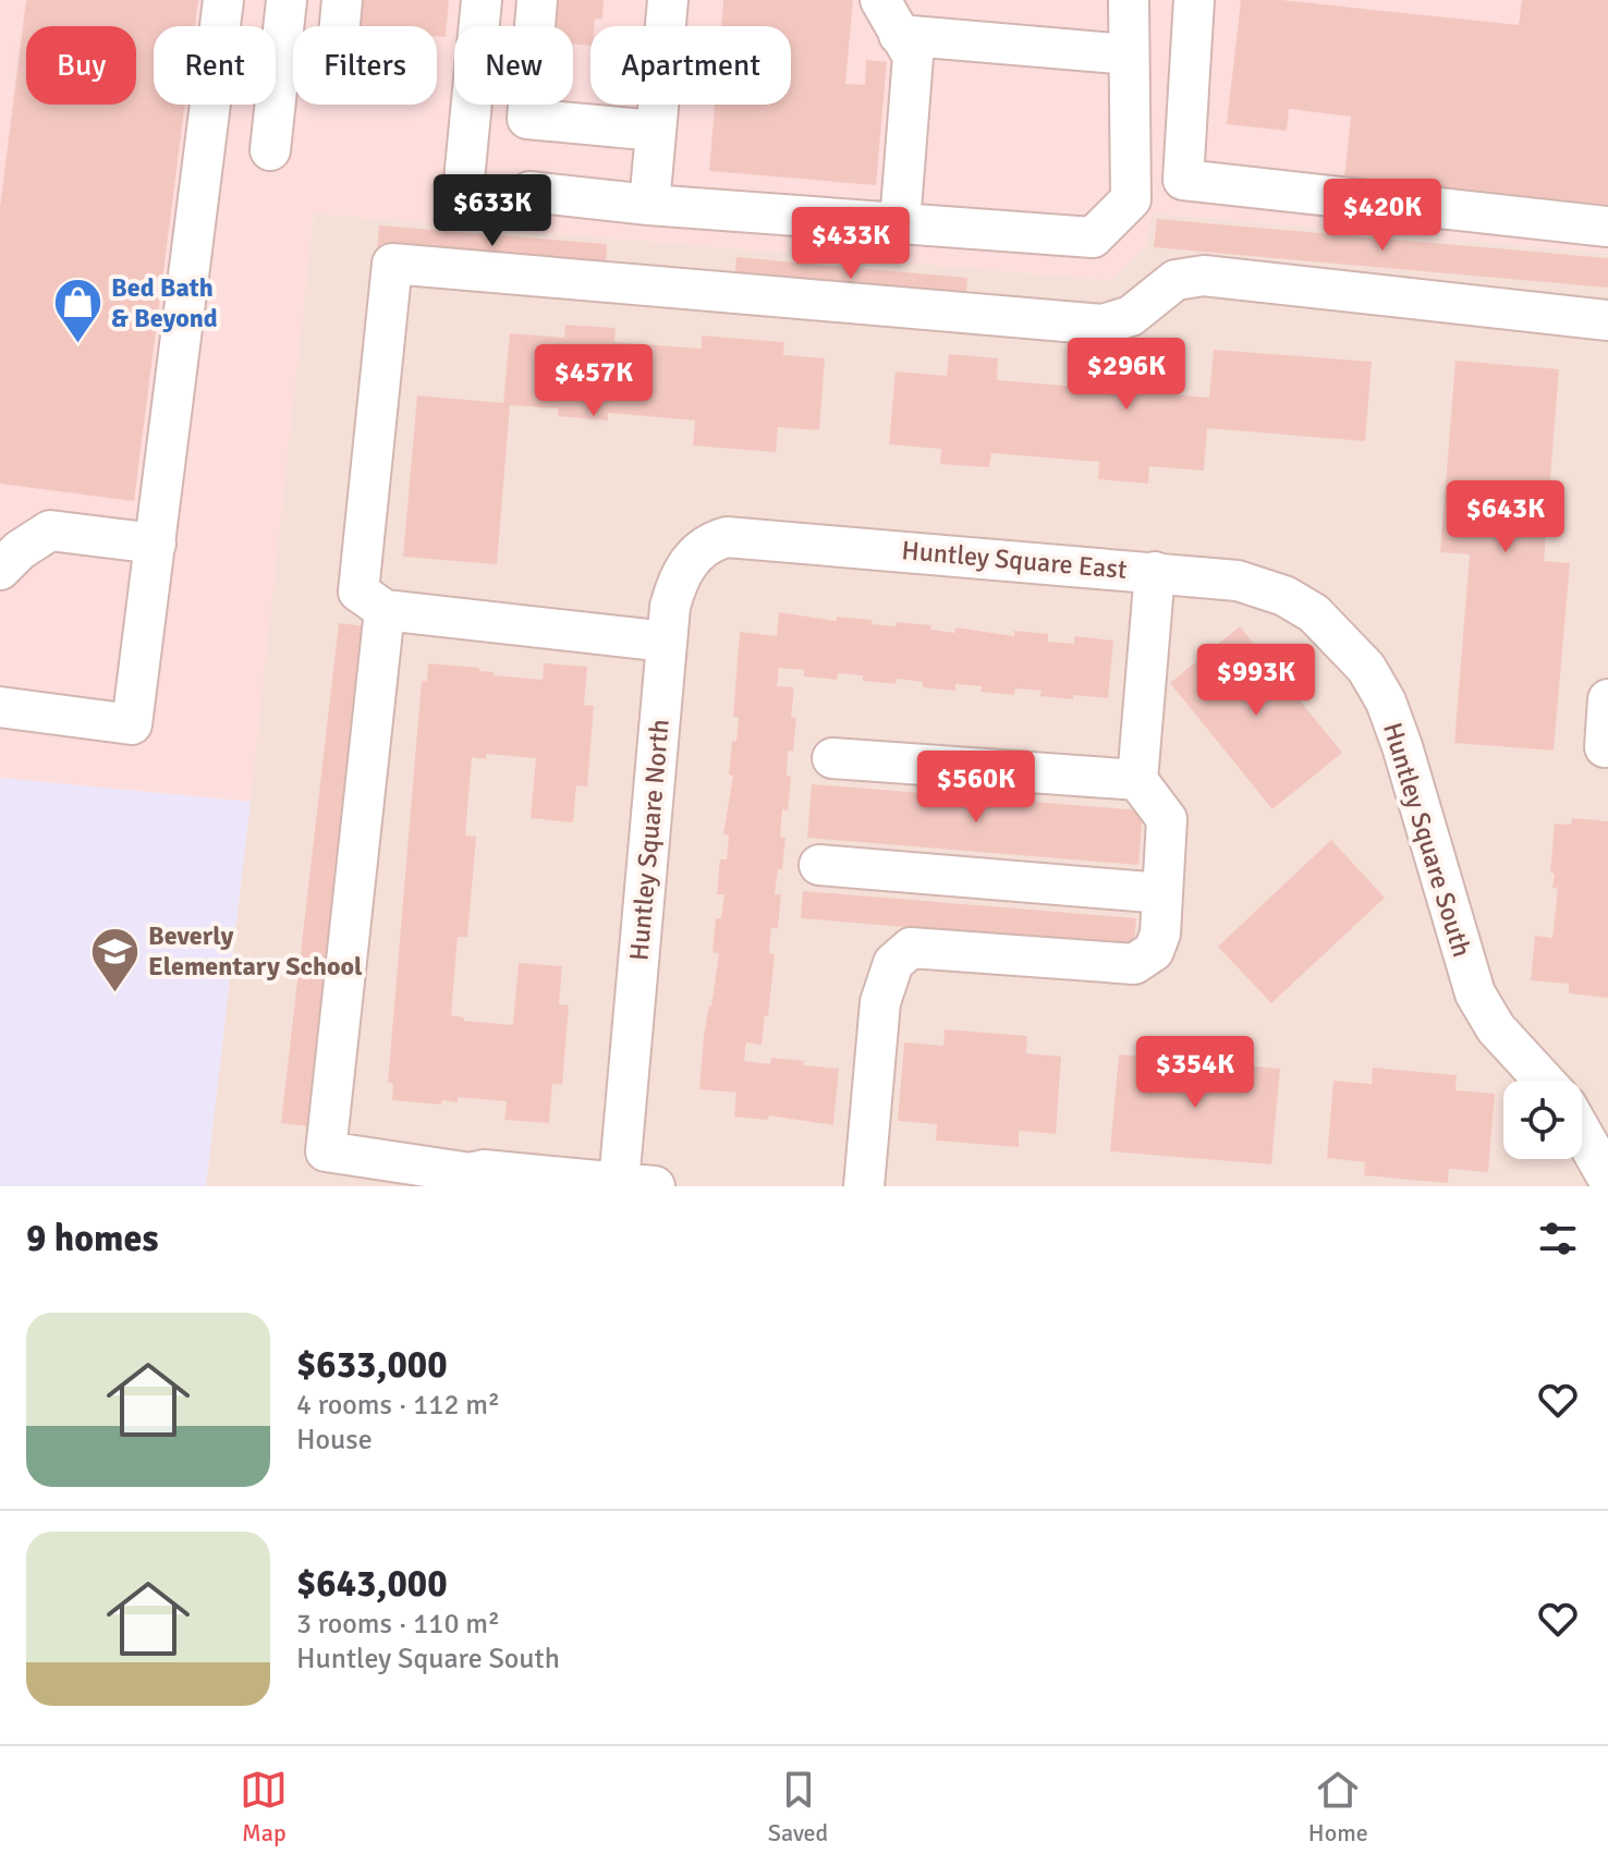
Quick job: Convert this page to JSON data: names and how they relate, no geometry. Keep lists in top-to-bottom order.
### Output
{
  "streets": {
    "street": ["Huntley Square East", "Huntley Square North", "Huntley Square South"]
  },
  "crossings": [
    ["Huntley Square East", "Huntley Square North"],
    ["Huntley Square East", "Huntley Square South"]
  ],
  "places": {
    "shop": ["Bed Bath & Beyond"],
    "school or university": ["Beverly Elementary School"]
  },
  "page": {
    "chip": [
      "Buy",
      "Rent",
      "Filters",
      "New",
      "Apartment"
    ],
    "price": [
      "$633K",
      "$420K",
      "$433K",
      "$296K",
      "$457K",
      "$643K",
      "$993K",
      "$560K",
      "$354K"
    ],
    "heading": "9 homes",
    "list": [
      {
        "name": "$633,000",
        "note": "4 rooms · 112 m² · House"
      },
      {
        "name": "$643,000",
        "note": "3 rooms · 110 m² · Huntley Square South"
      }
    ],
    "tabs": ["Map", "Saved", "Home"]
  }
}
